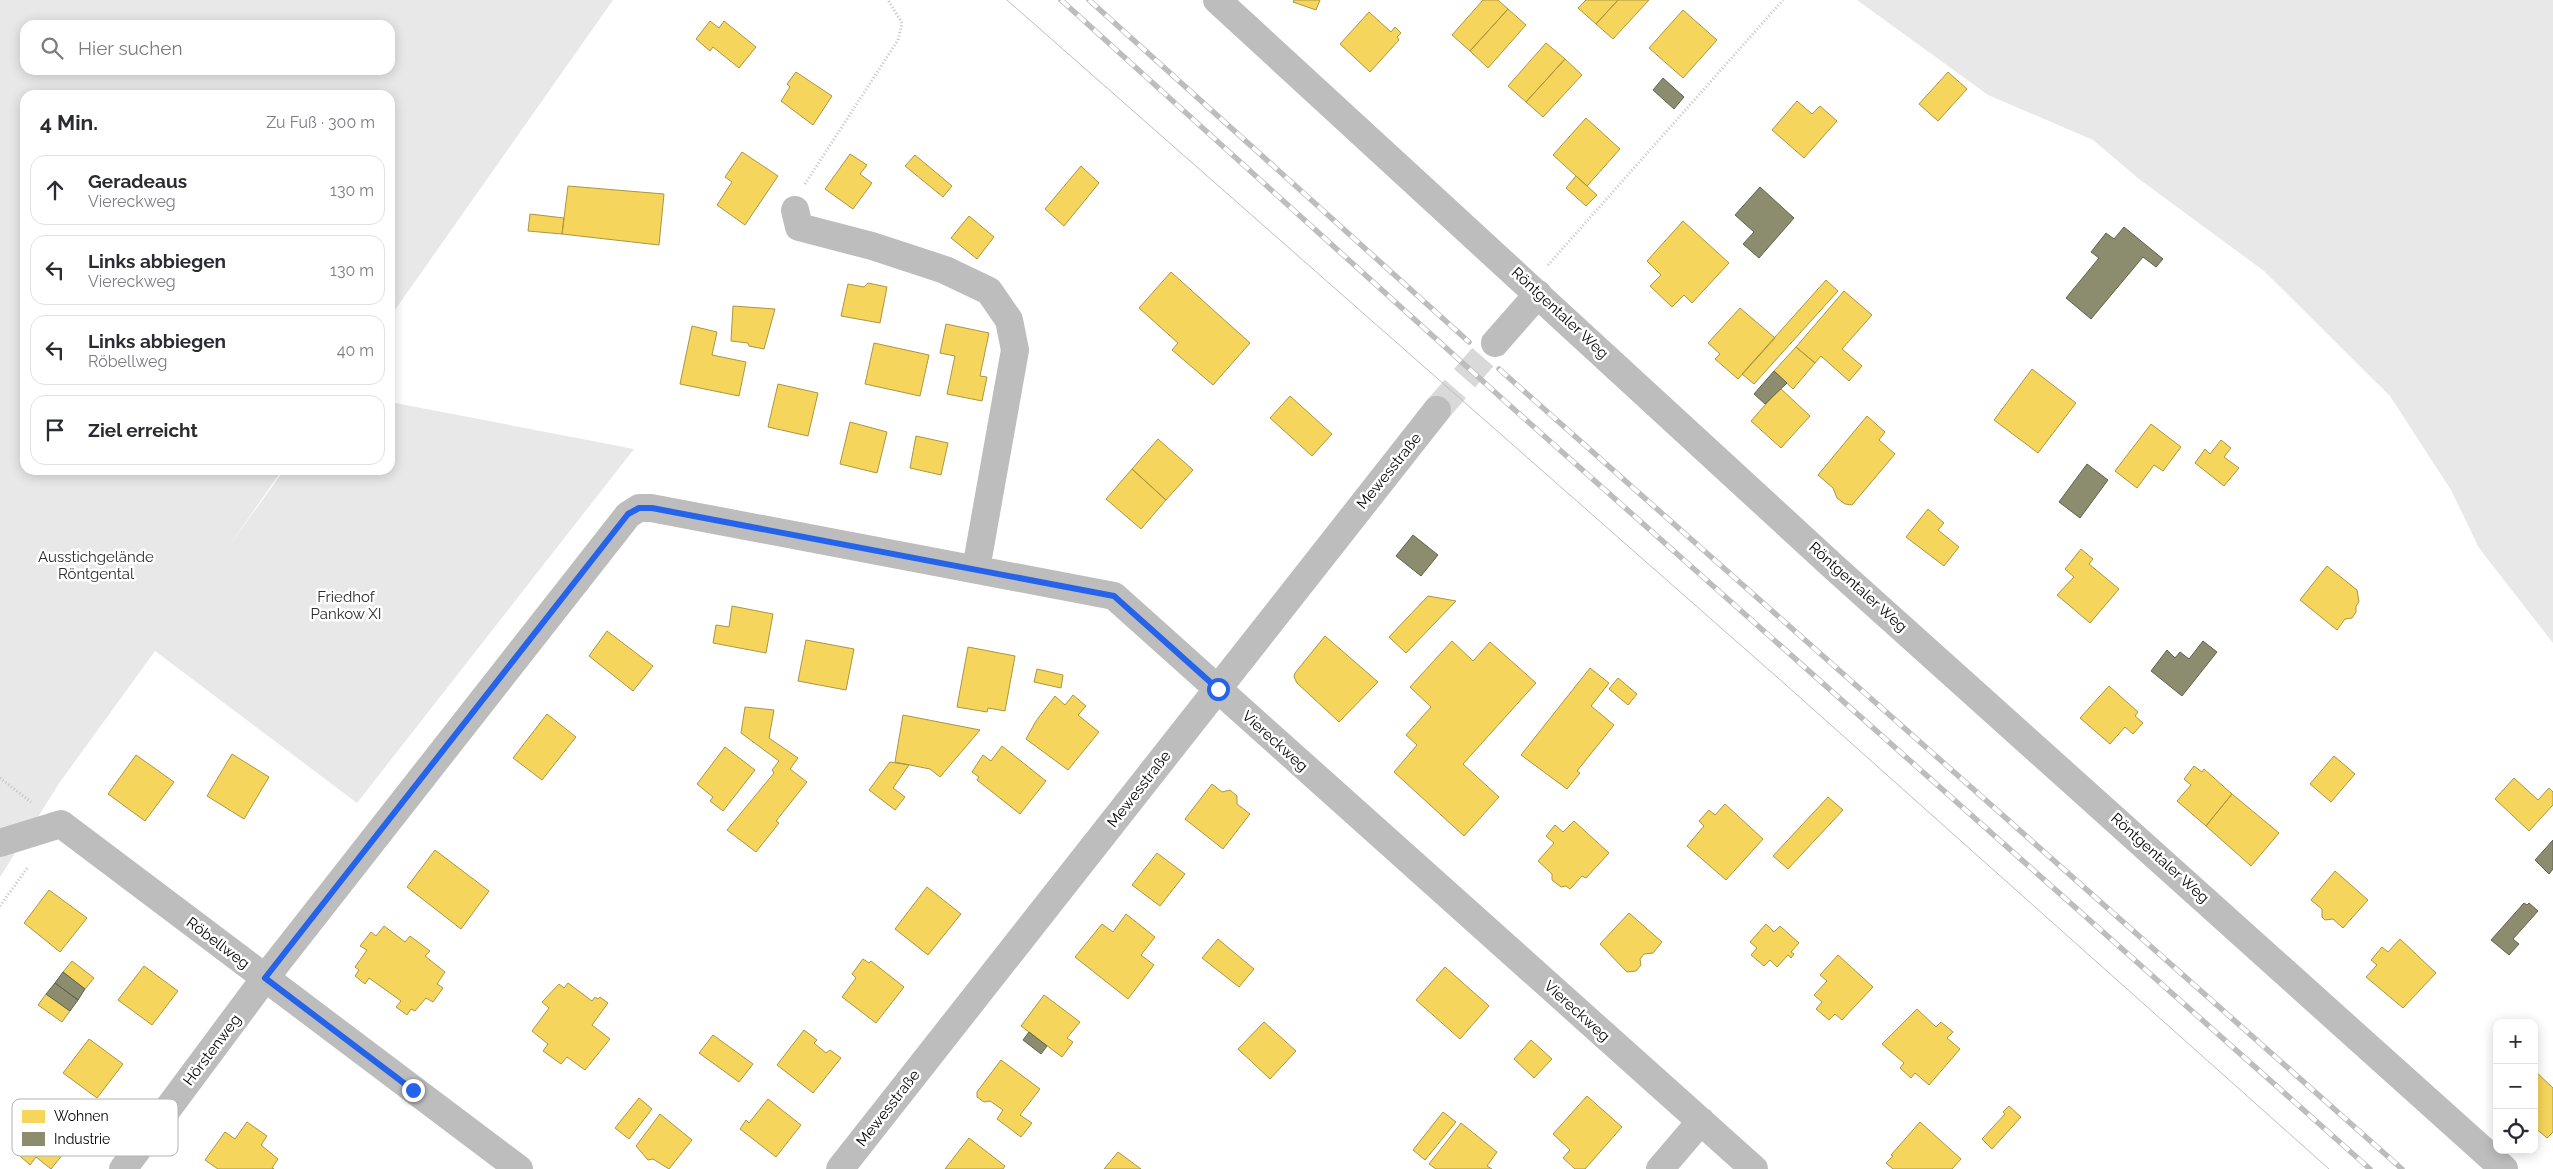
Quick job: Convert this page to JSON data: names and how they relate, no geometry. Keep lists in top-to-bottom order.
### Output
{
  "streets": {
    "street": [
      "Röntgentaler Weg",
      "Mewesstraße",
      "Viereckweg",
      "Röbellweg",
      "Hörstenweg"
    ]
  },
  "crossings": [
    ["Mewesstraße", "Viereckweg"],
    ["Viereckweg", "Röbellweg"],
    ["Viereckweg", "Hörstenweg"],
    ["Röbellweg", "Hörstenweg"]
  ],
  "parks": ["Ausstichgelände Röntgental", "Friedhof Pankow XI"],
  "legend": ["Wohnen", "Industrie"],
  "page": {
    "search": "Hier suchen",
    "heading": ["4 Min.", "Zu Fuß · 300 m"],
    "list": [
      ["Geradeaus", "Viereckweg", "130 m"],
      ["Links abbiegen", "Viereckweg", "130 m"],
      ["Links abbiegen", "Röbellweg", "40 m"],
      "Ziel erreicht"
    ],
    "map_buttons": ["+", "−"]
  }
}
